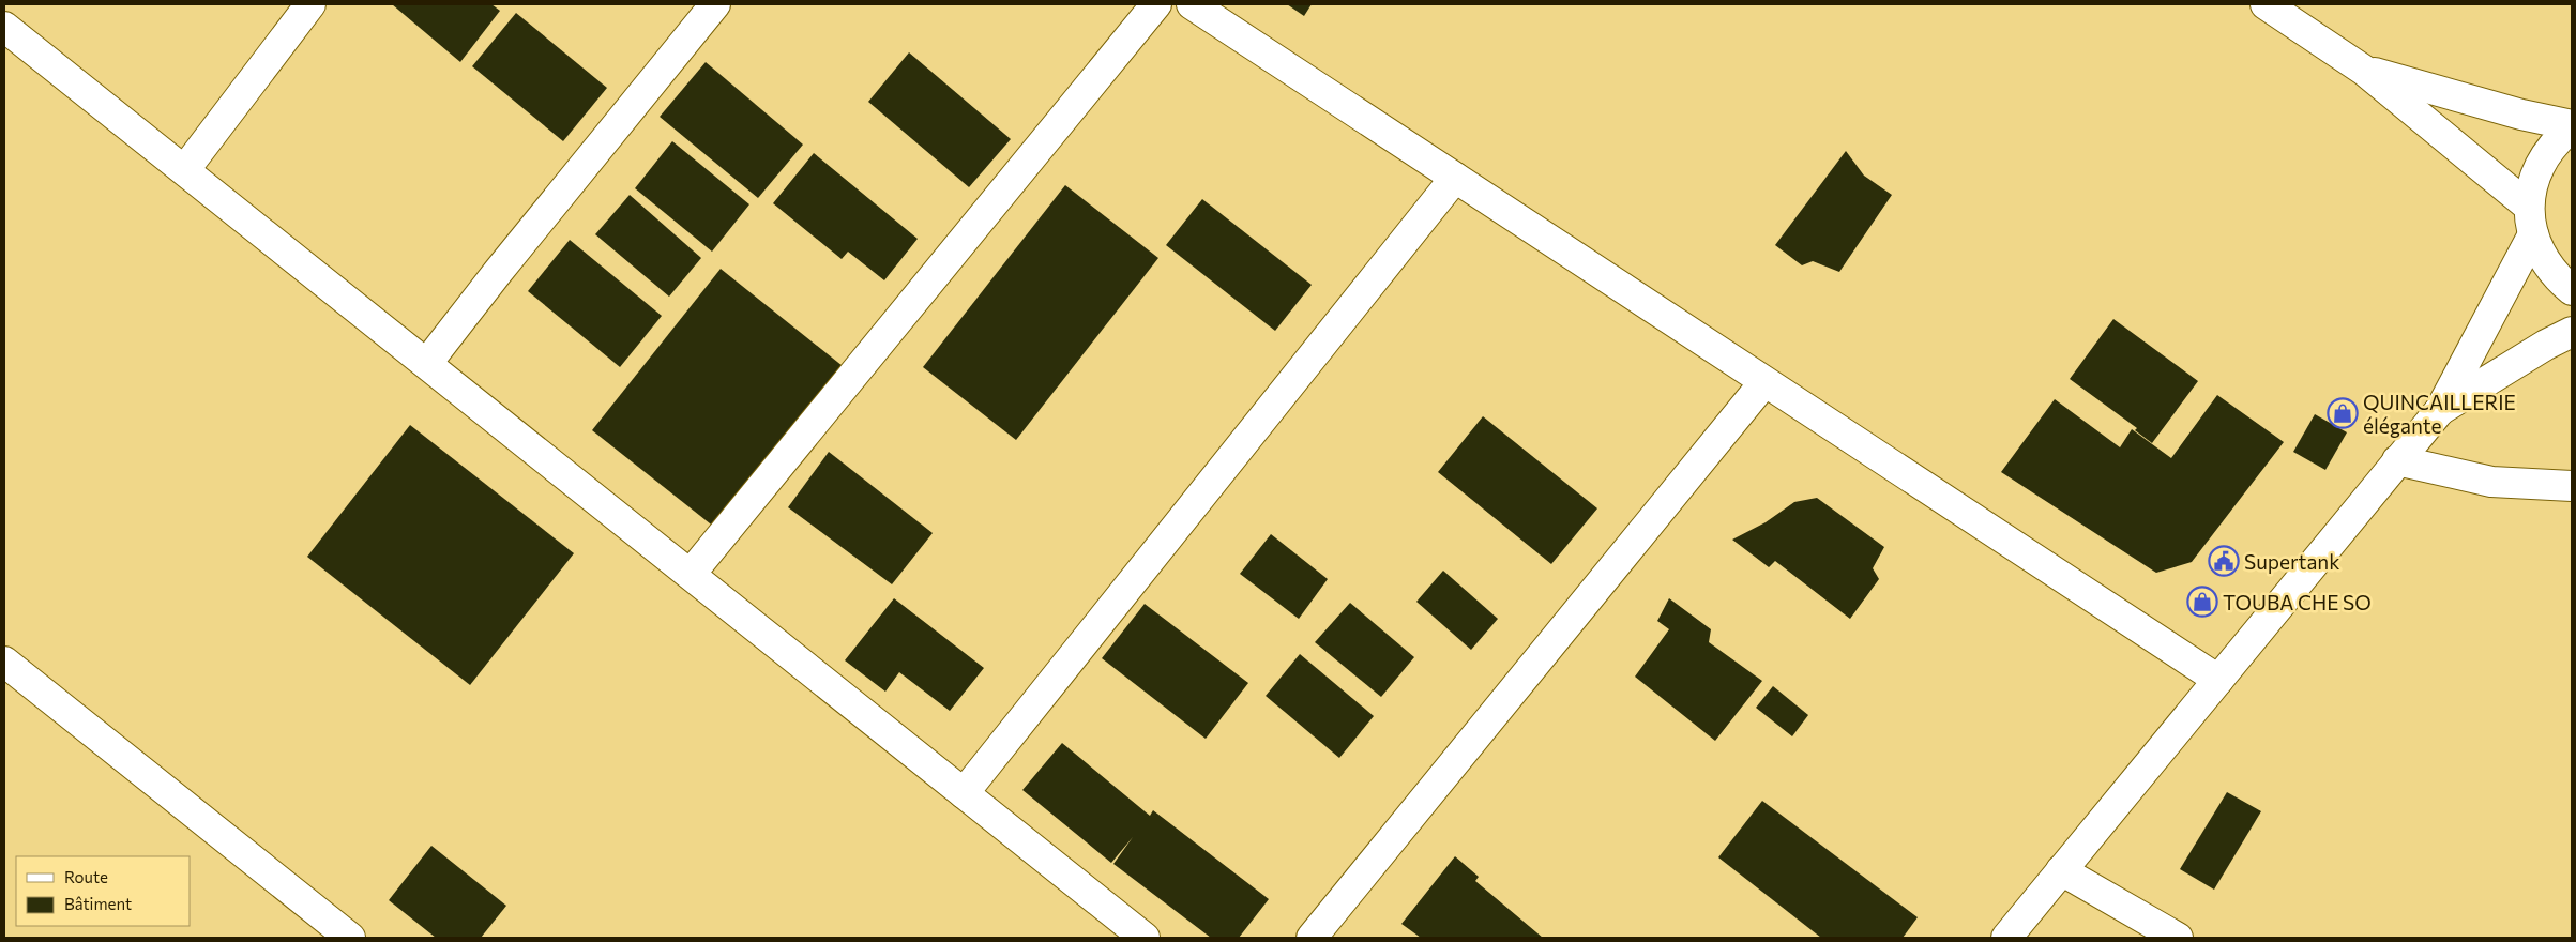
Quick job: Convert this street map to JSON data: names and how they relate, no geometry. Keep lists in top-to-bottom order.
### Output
{
  "places": {
    "shop": ["QUINCAILLERIE élégante", "TOUBA CHE SO"],
    "public building": ["Supertank"]
  },
  "legend": ["Route", "Bâtiment"]
}
